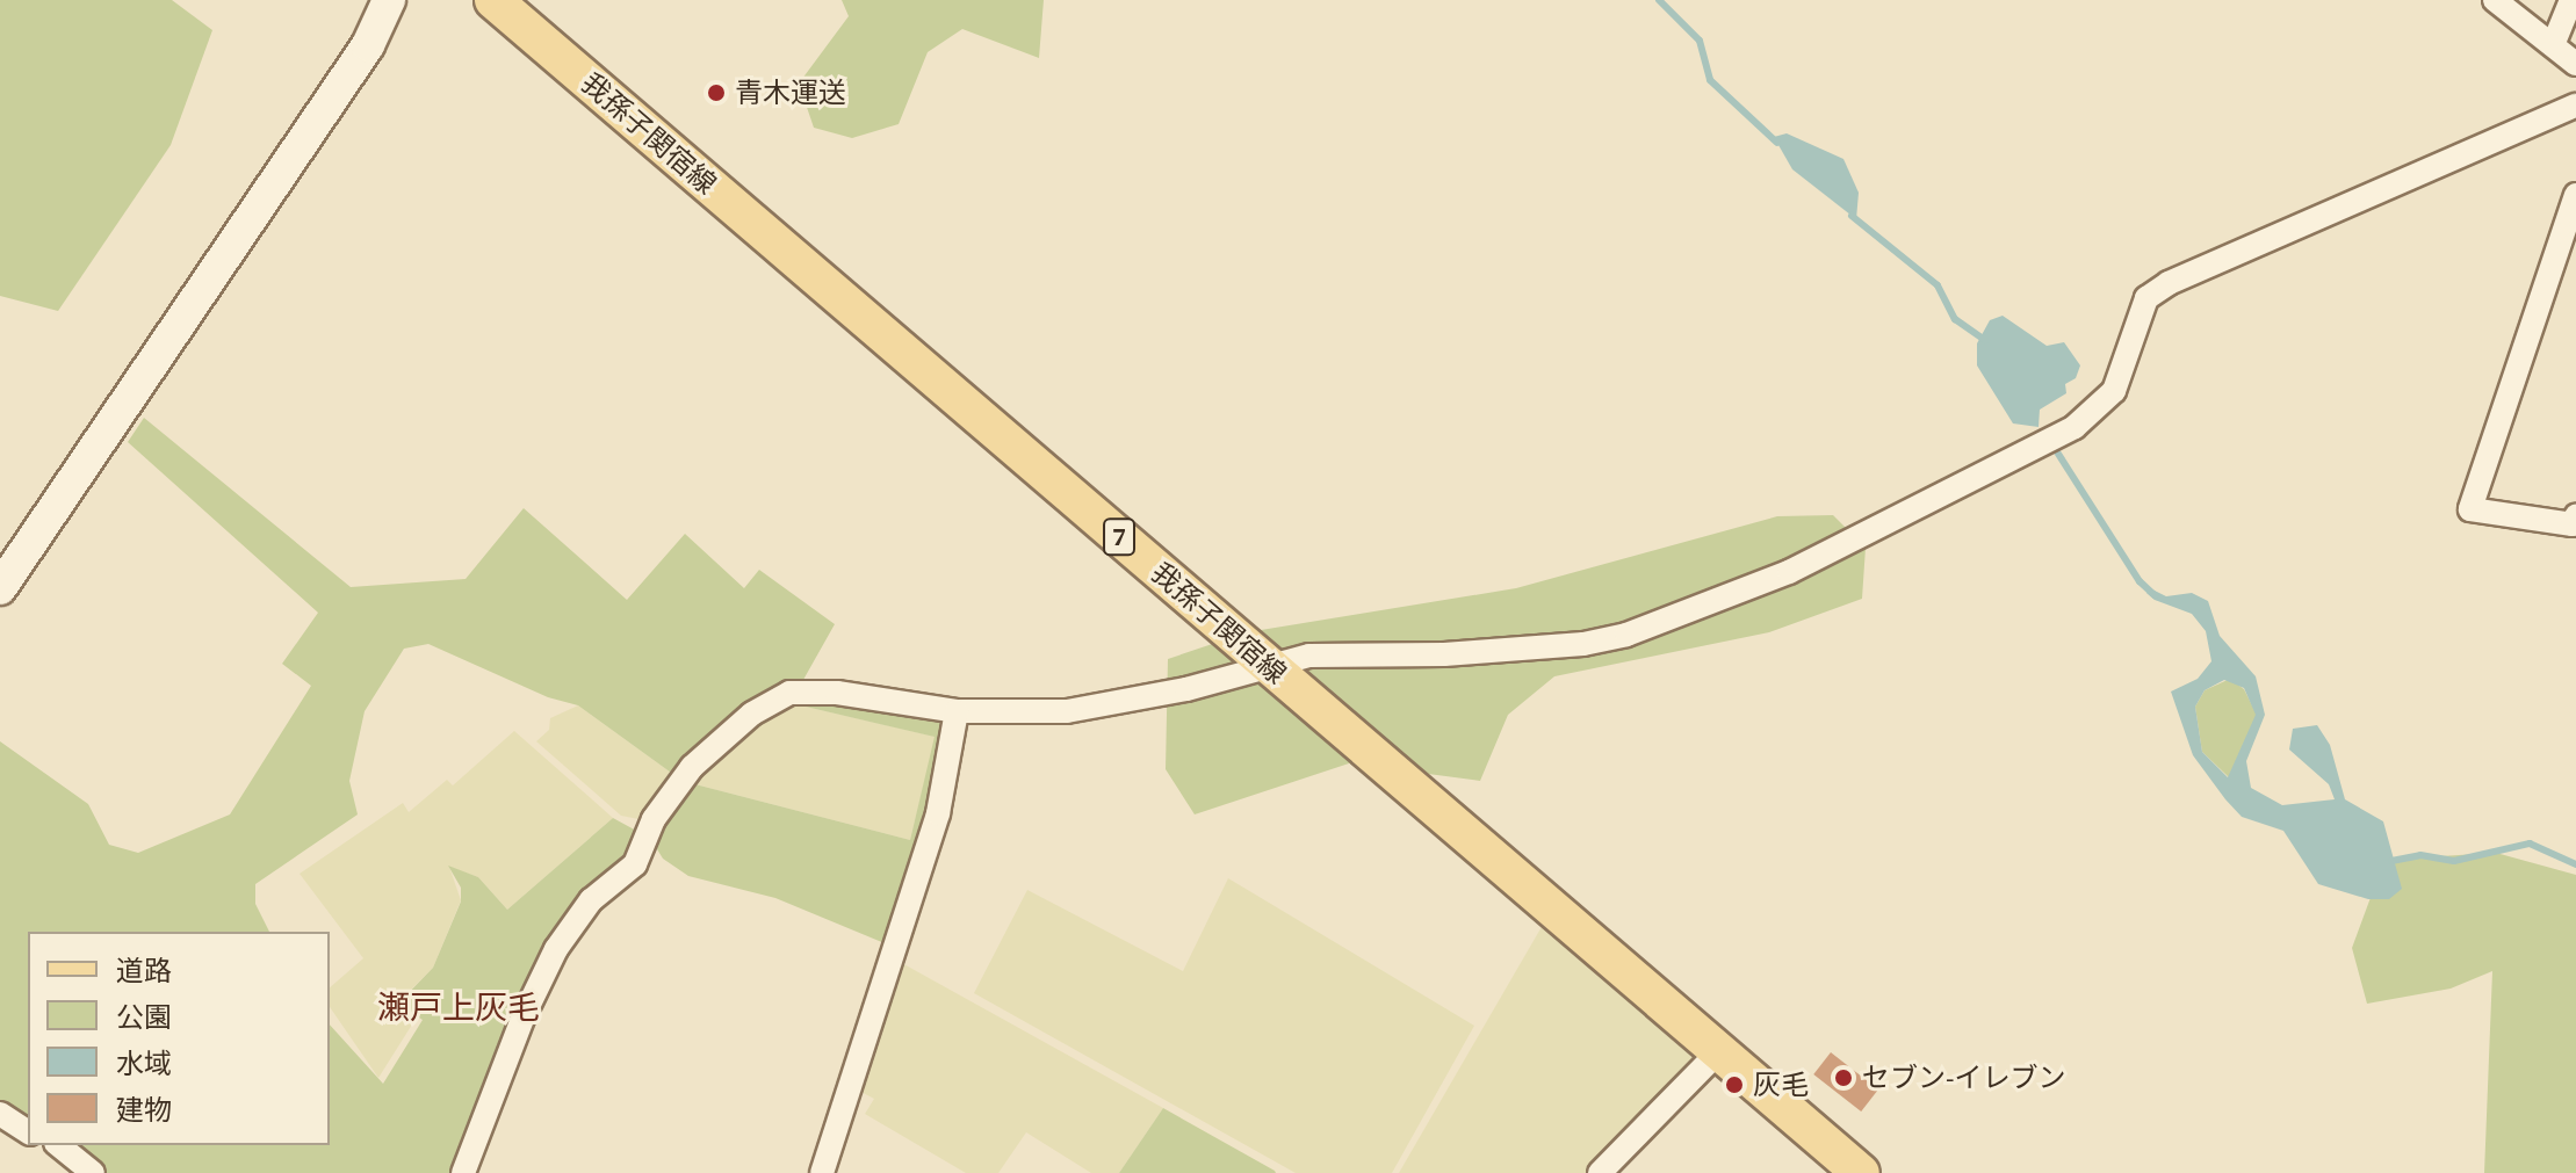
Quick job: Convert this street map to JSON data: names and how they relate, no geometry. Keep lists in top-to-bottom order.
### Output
{
  "streets": {
    "main road": ["我孫子関宿線", "7"]
  },
  "districts": ["瀬戸上灰毛"],
  "places": ["青木運送", "セブン-イレブン", "灰毛"],
  "legend": [
    "道路",
    "公園",
    "水域",
    "建物"
  ]
}
